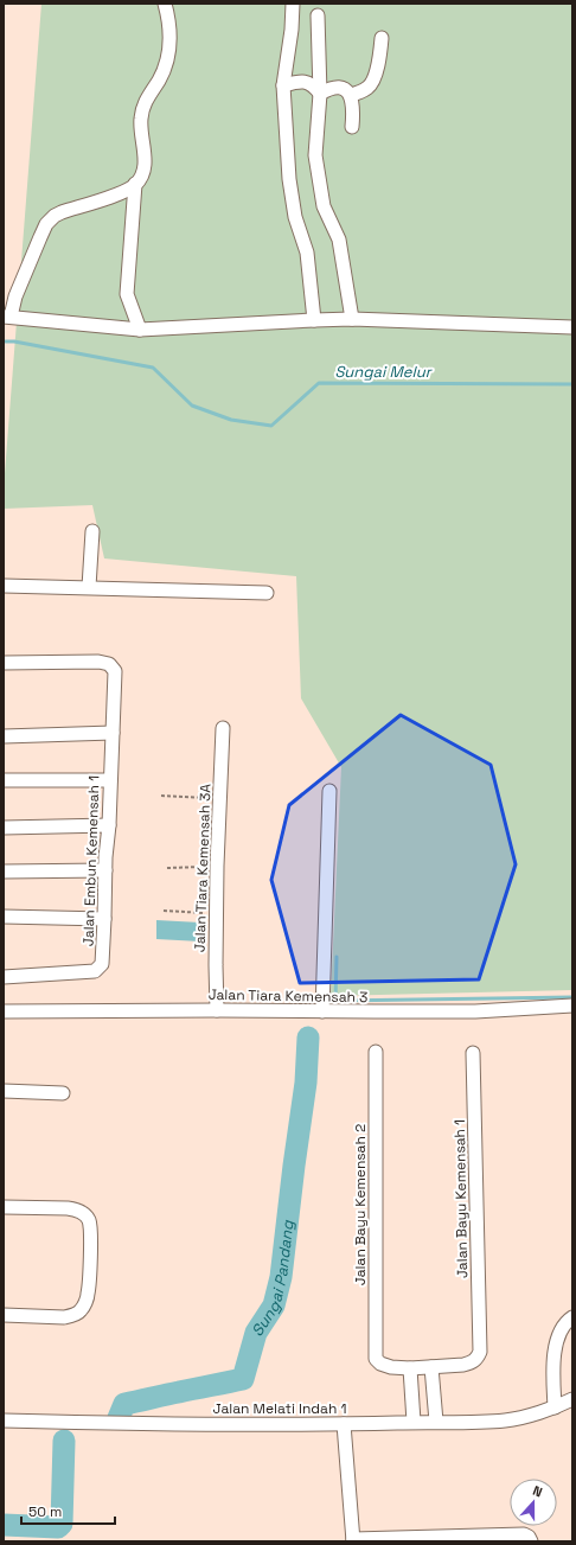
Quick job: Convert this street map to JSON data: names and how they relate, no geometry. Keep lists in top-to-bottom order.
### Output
{
  "streets": {
    "street": [
      "Jalan Embun Kemensah 1",
      "Jalan Tiara Kemensah 3A",
      "Jalan Tiara Kemensah 3",
      "Jalan Bayu Kemensah 1",
      "Jalan Bayu Kemensah 2",
      "Jalan Melati Indah 1"
    ]
  },
  "crossings": [
    ["Jalan Tiara Kemensah 3A", "Jalan Tiara Kemensah 3"]
  ],
  "water": ["Sungai Melur", "Sungai Pandang"],
  "scale_bar": "50 m",
  "north": "top"
}
